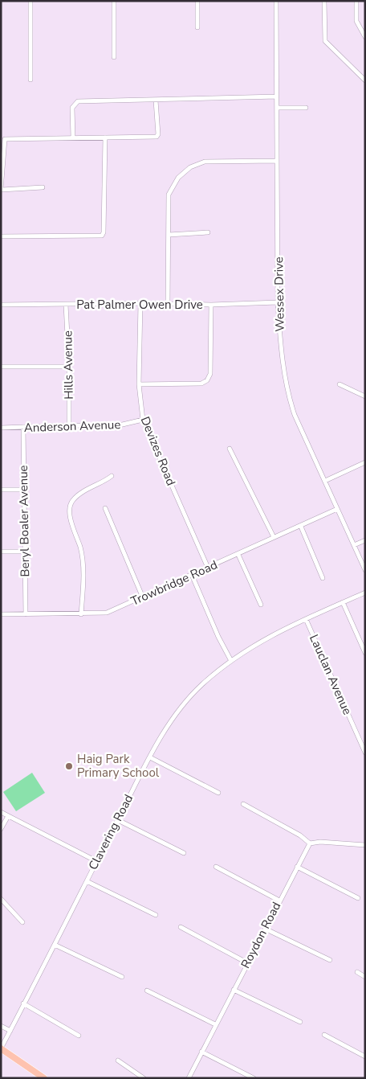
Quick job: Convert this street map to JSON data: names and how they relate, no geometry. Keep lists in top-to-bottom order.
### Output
{
  "streets": {
    "street": [
      "Wessex Drive",
      "Pat Palmer Owen Drive",
      "Hills Avenue",
      "Anderson Avenue",
      "Devizes Road",
      "Beryl Boaler Avenue",
      "Trowbridge Road",
      "Lauclan Avenue",
      "Clavering Road",
      "Roydon Road"
    ]
  },
  "crossings": [
    ["Wessex Drive", "Pat Palmer Owen Drive"],
    ["Wessex Drive", "Trowbridge Road"],
    ["Pat Palmer Owen Drive", "Hills Avenue"],
    ["Pat Palmer Owen Drive", "Devizes Road"],
    ["Hills Avenue", "Anderson Avenue"],
    ["Anderson Avenue", "Devizes Road"],
    ["Anderson Avenue", "Beryl Boaler Avenue"],
    ["Devizes Road", "Trowbridge Road"],
    ["Beryl Boaler Avenue", "Trowbridge Road"],
    ["Lauclan Avenue", "Clavering Road"]
  ],
  "places": ["Haig Park Primary School"]
}
